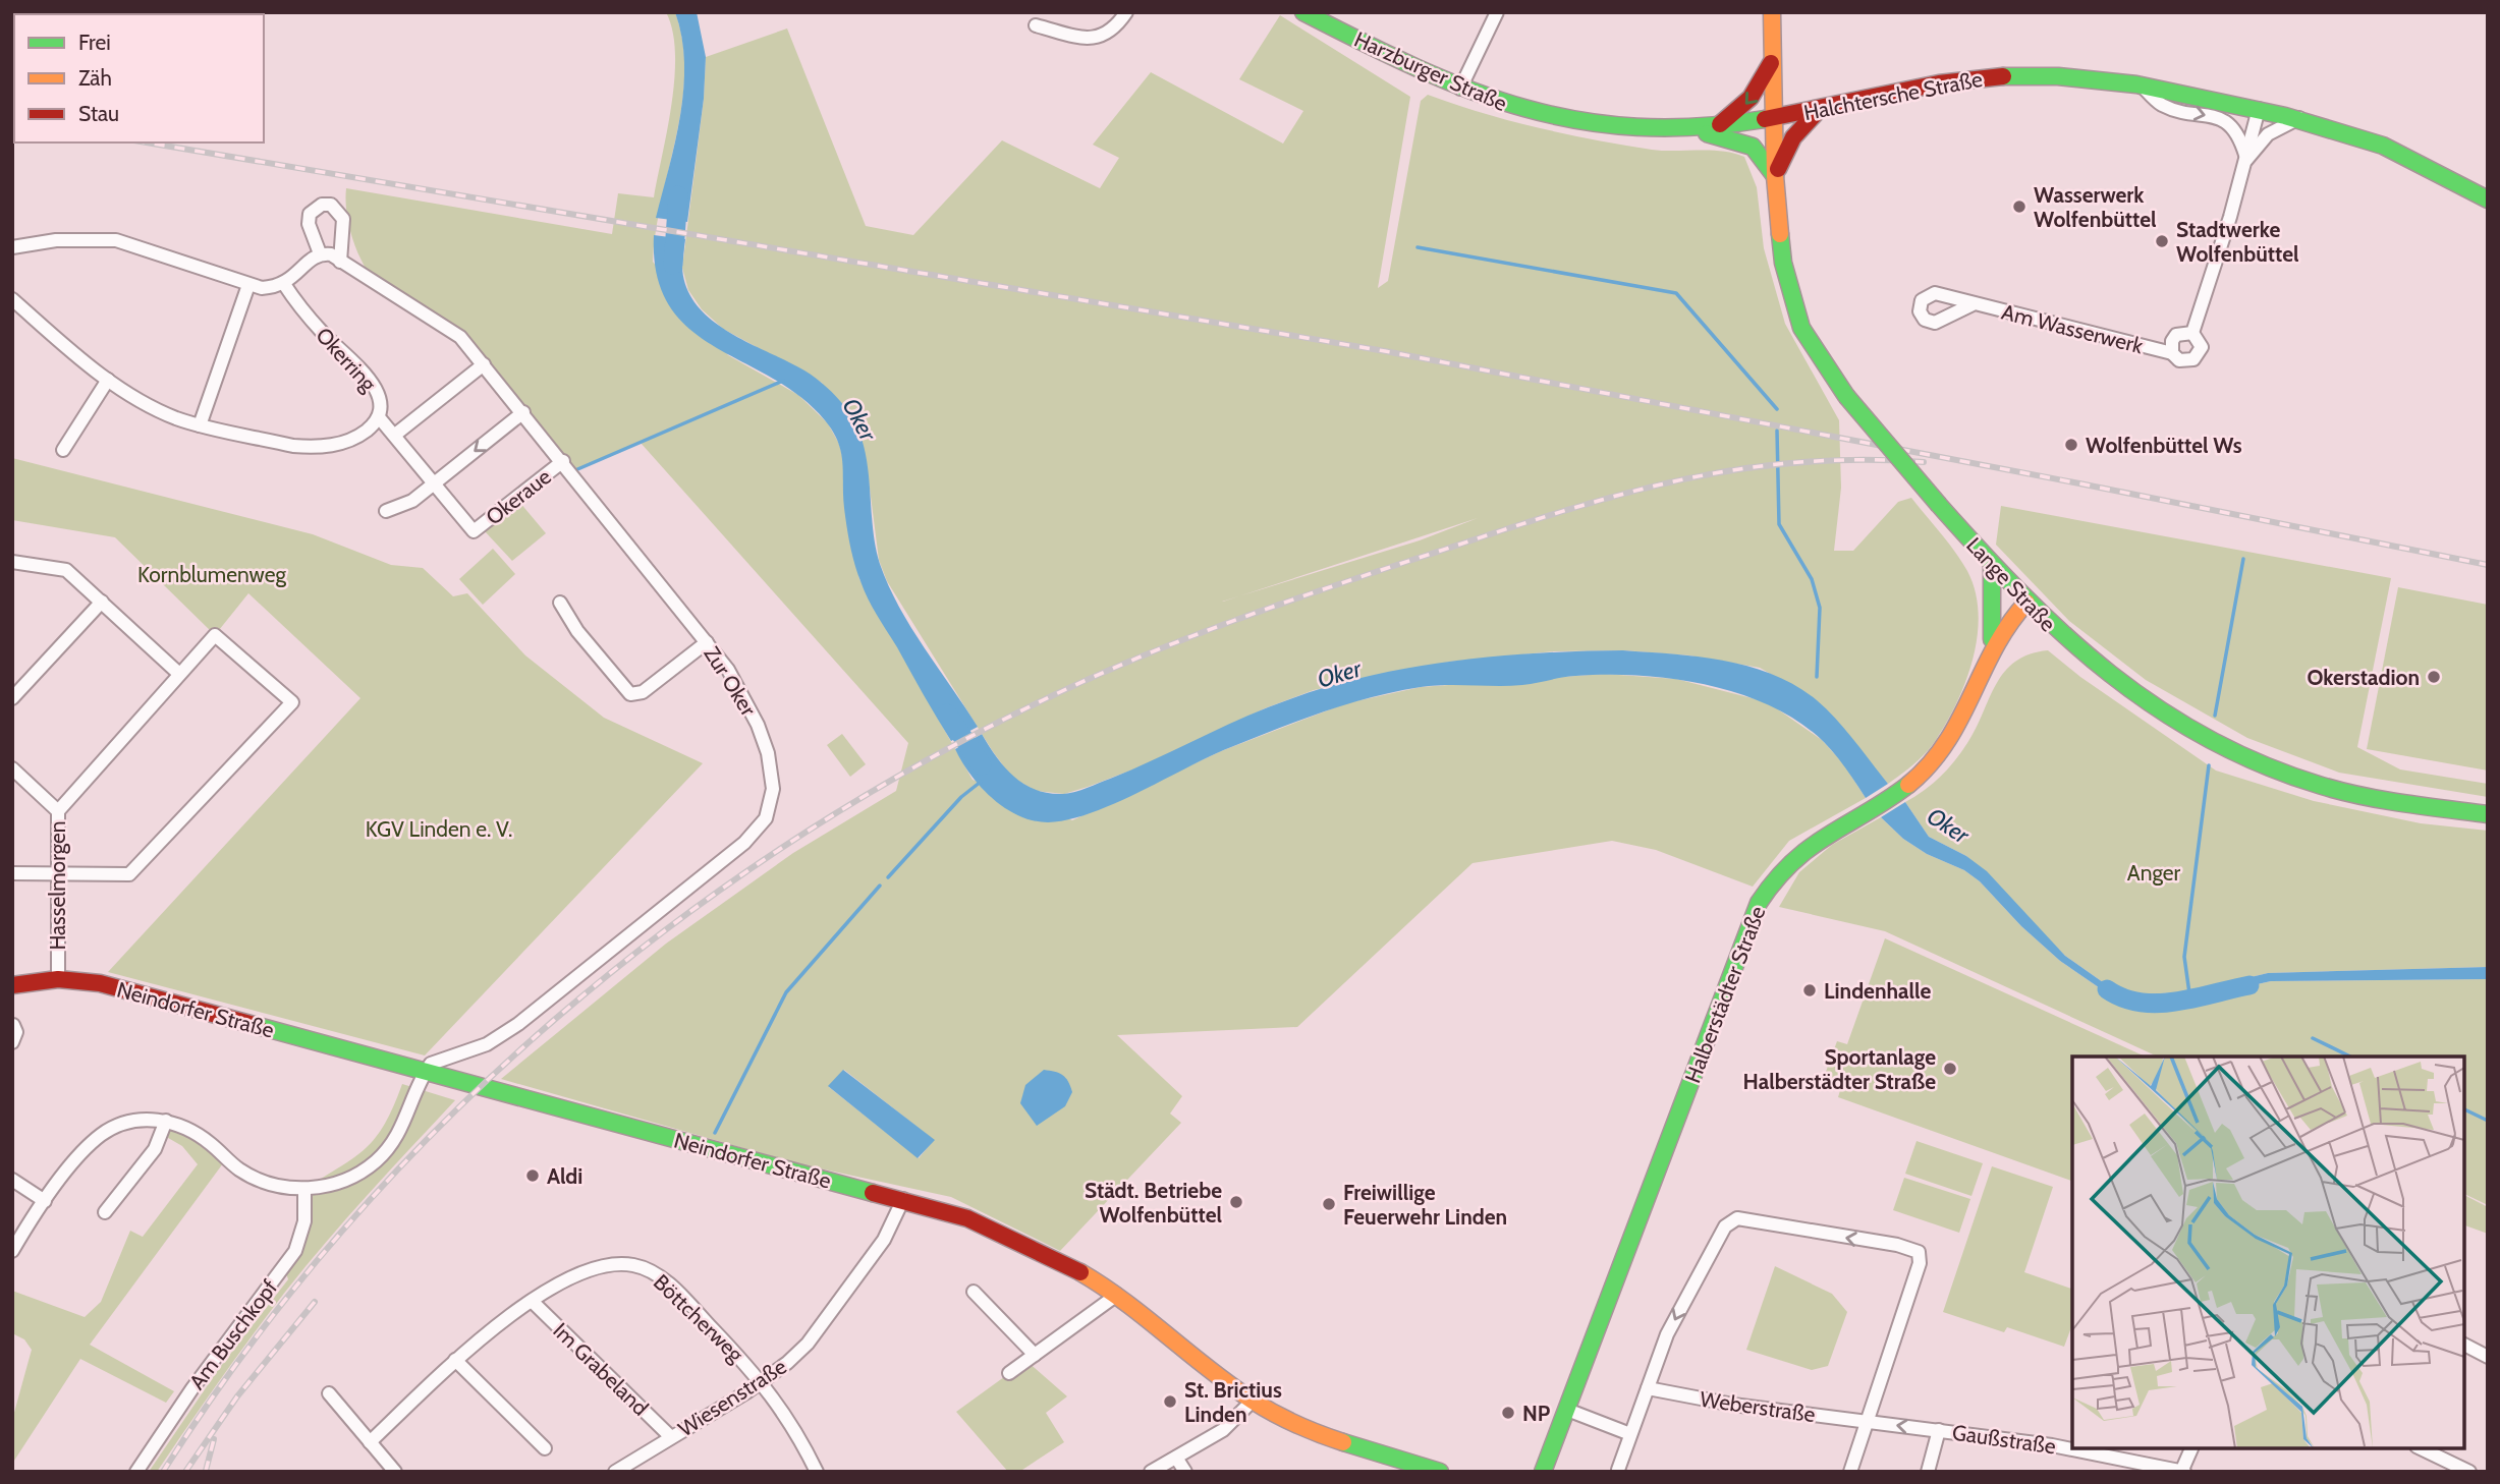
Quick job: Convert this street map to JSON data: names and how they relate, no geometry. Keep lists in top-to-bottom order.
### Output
{
  "streets": {
    "main road": [
      "Harzburger Straße",
      "Halchtersche Straße",
      "Lange Straße",
      "Halberstädter Straße",
      "Neindorfer Straße"
    ],
    "street": [
      "Am Wasserwerk",
      "Okerring",
      "Okeraue",
      "Zur Oker",
      "Hasselmorgen",
      "Böttcherweg",
      "Am Buschkopf",
      "Im Grabeland",
      "Wiesenstraße",
      "Weberstraße",
      "Gaußstraße"
    ]
  },
  "crossings": [
    ["Harzburger Straße", "Halchtersche Straße"],
    ["Harzburger Straße", "Lange Straße"],
    ["Halchtersche Straße", "Am Wasserwerk"],
    ["Halchtersche Straße", "Lange Straße"],
    ["Okeraue", "Zur Oker"],
    ["Lange Straße", "Halberstädter Straße"],
    ["Zur Oker", "Neindorfer Straße"],
    ["Hasselmorgen", "Neindorfer Straße"],
    ["Neindorfer Straße", "Wiesenstraße"],
    ["Böttcherweg", "Im Grabeland"],
    ["Böttcherweg", "Wiesenstraße"],
    ["Im Grabeland", "Wiesenstraße"],
    ["Weberstraße", "Gaußstraße"]
  ],
  "water": ["Oker"],
  "parks": ["Kornblumenweg", "KGV Linden e. V.", "Anger"],
  "places": [
    "Wasserwerk Wolfenbüttel",
    "Stadtwerke Wolfenbüttel",
    "Wolfenbüttel Ws",
    "Okerstadion",
    "Lindenhalle",
    "Sportanlage Halberstädter Straße",
    "Aldi",
    "Städt. Betriebe Wolfenbüttel",
    "Freiwillige Feuerwehr Linden",
    "St. Brictius Linden",
    "NP"
  ],
  "legend": ["Frei", "Zäh", "Stau"]
}
